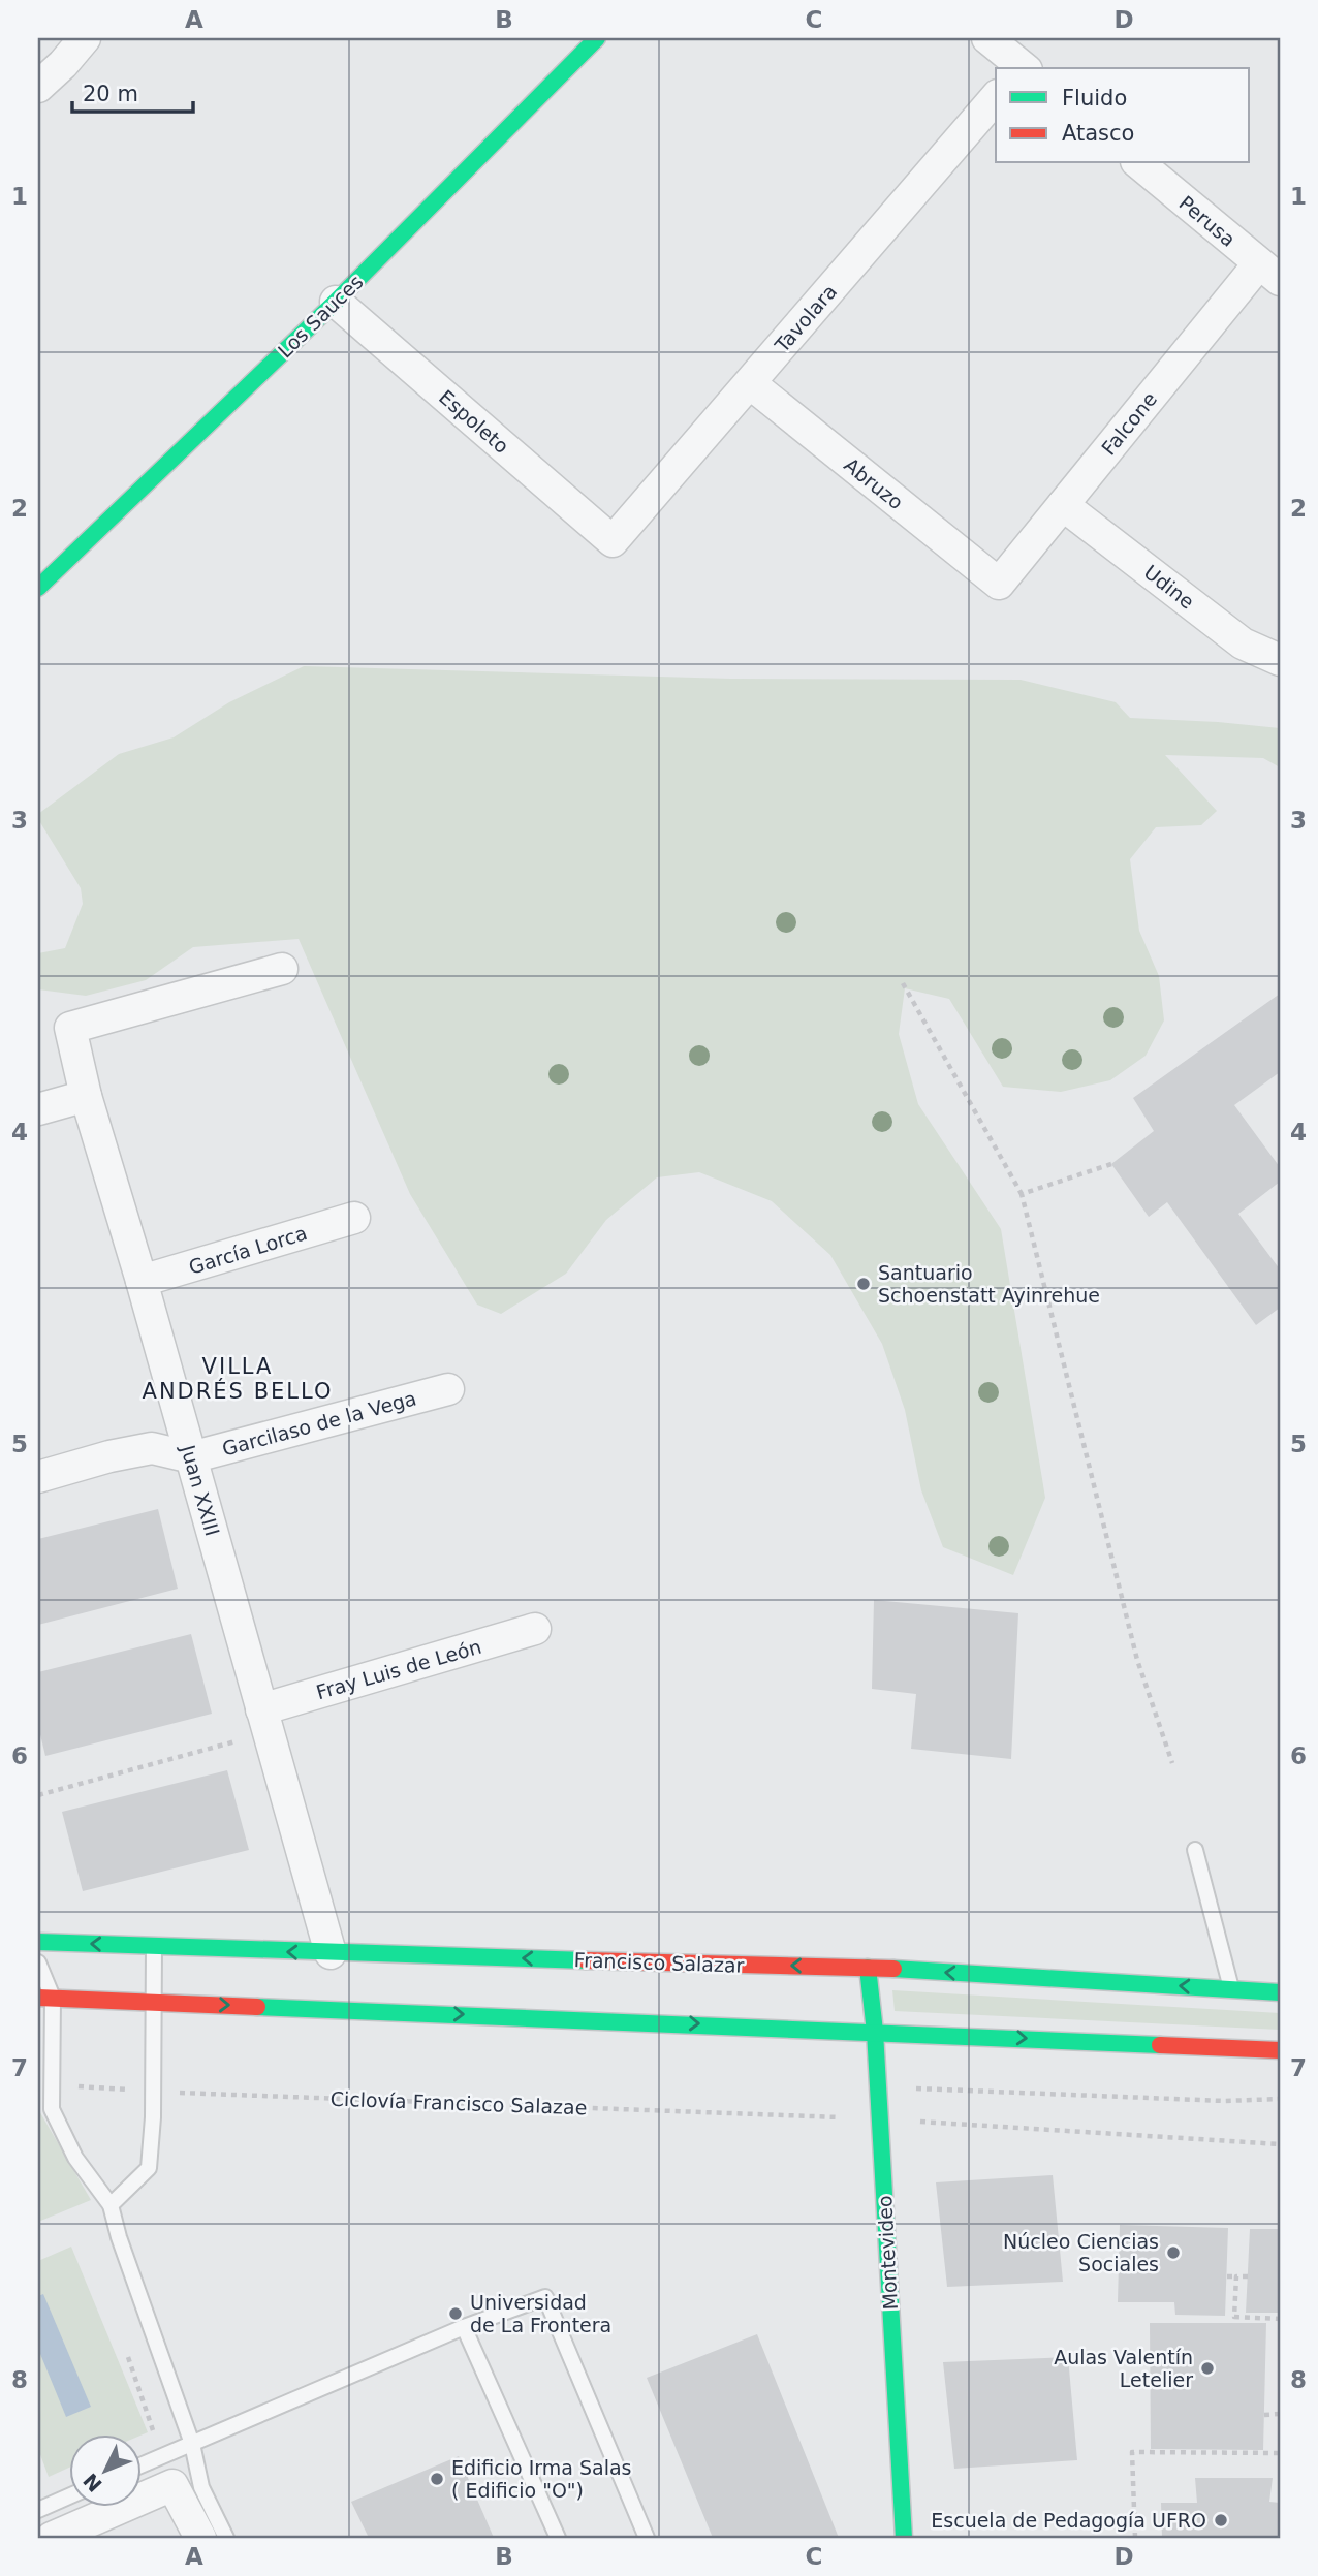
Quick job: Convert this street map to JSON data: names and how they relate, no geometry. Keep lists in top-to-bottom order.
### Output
{
  "streets": {
    "main road": ["Los Sauces", "Francisco Salazar", "Montevideo"],
    "street": [
      "Perusa",
      "Tavolara",
      "Espoleto",
      "Falcone",
      "Abruzo",
      "Udine",
      "García Lorca",
      "Garcilaso de la Vega",
      "Juan XXIII",
      "Fray Luis de León"
    ],
    "path": ["Ciclovía Francisco Salazae"]
  },
  "crossings": [
    ["Perusa", "Falcone"],
    ["Los Sauces", "Espoleto"],
    ["Tavolara", "Espoleto"],
    ["Tavolara", "Abruzo"],
    ["Falcone", "Abruzo"],
    ["Falcone", "Udine"],
    ["García Lorca", "Juan XXIII"],
    ["Garcilaso de la Vega", "Juan XXIII"],
    ["Juan XXIII", "Fray Luis de León"],
    ["Juan XXIII", "Francisco Salazar"],
    ["Francisco Salazar", "Montevideo"],
    ["Ciclovía Francisco Salazae", "Montevideo"]
  ],
  "districts": ["VILLA ANDRÉS BELLO"],
  "places": [
    "Santuario Schoenstatt Ayinrehue",
    "Núcleo Ciencias Sociales",
    "Universidad de La Frontera",
    "Aulas Valentín Letelier",
    "Edificio Irma Salas ( Edificio \"O\")",
    "Escuela de Pedagogía UFRO"
  ],
  "legend": ["Fluido", "Atasco"],
  "scale_bar": "20 m",
  "north": "bottom left",
  "grid": {
    "columns": [
      "A",
      "B",
      "C",
      "D"
    ],
    "rows": [
      "1",
      "2",
      "3",
      "4",
      "5",
      "6",
      "7",
      "8"
    ]
  }
}
